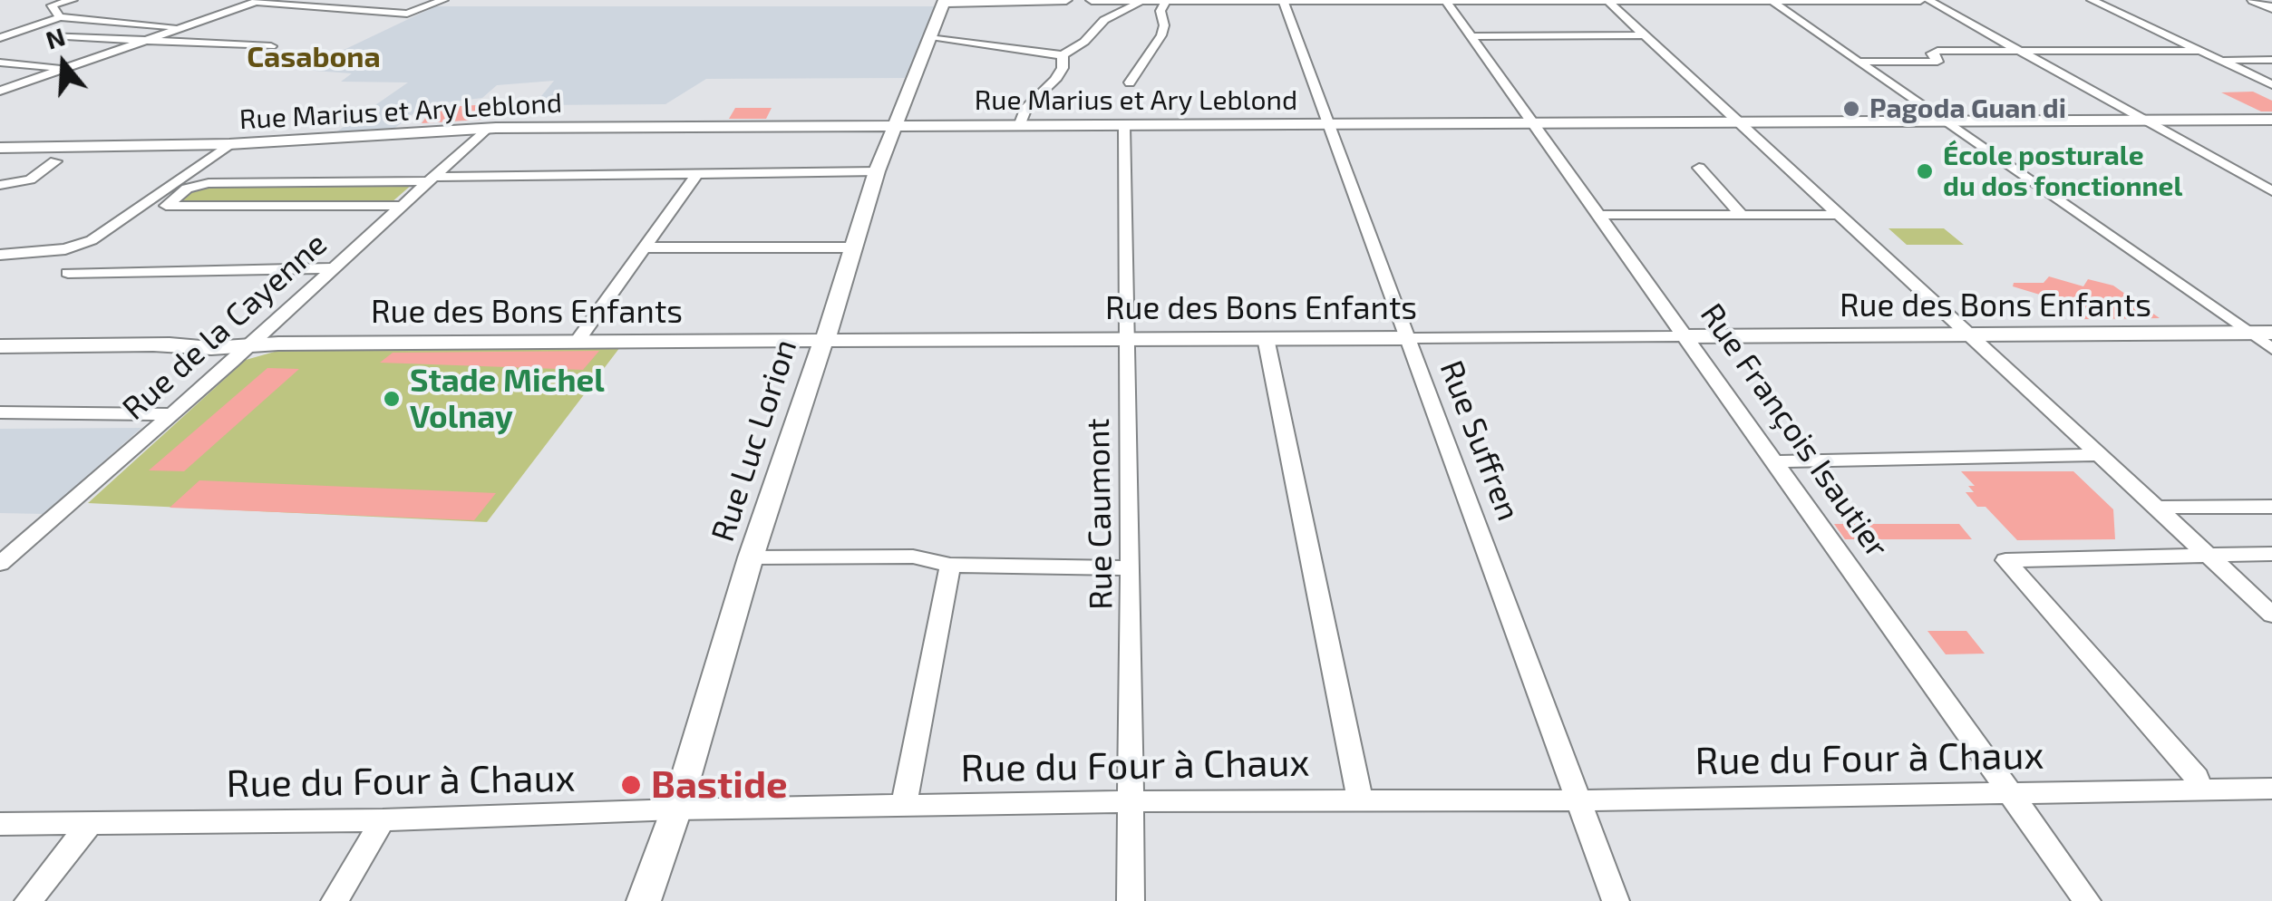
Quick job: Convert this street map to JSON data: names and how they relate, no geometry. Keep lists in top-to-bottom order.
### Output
{
  "streets": {
    "street": [
      "Rue Marius et Ary Leblond",
      "Rue des Bons Enfants",
      "Rue de la Cayenne",
      "Rue François Isautier",
      "Rue Luc Lorion",
      "Rue Suffren",
      "Rue Caumont",
      "Rue du Four à Chaux"
    ]
  },
  "crossings": [
    ["Rue Marius et Ary Leblond", "Rue de la Cayenne"],
    ["Rue Marius et Ary Leblond", "Rue François Isautier"],
    ["Rue Marius et Ary Leblond", "Rue Luc Lorion"],
    ["Rue Marius et Ary Leblond", "Rue Suffren"],
    ["Rue Marius et Ary Leblond", "Rue Caumont"],
    ["Rue des Bons Enfants", "Rue de la Cayenne"],
    ["Rue des Bons Enfants", "Rue François Isautier"],
    ["Rue des Bons Enfants", "Rue Luc Lorion"],
    ["Rue des Bons Enfants", "Rue Suffren"],
    ["Rue des Bons Enfants", "Rue Caumont"],
    ["Rue François Isautier", "Rue du Four à Chaux"],
    ["Rue Luc Lorion", "Rue du Four à Chaux"],
    ["Rue Suffren", "Rue du Four à Chaux"],
    ["Rue Caumont", "Rue du Four à Chaux"]
  ],
  "districts": ["Casabona"],
  "places": [
    "Pagoda Guan di",
    "École posturale du dos fonctionnel",
    "Stade Michel Volnay",
    "Bastide"
  ],
  "north": "top"
}
